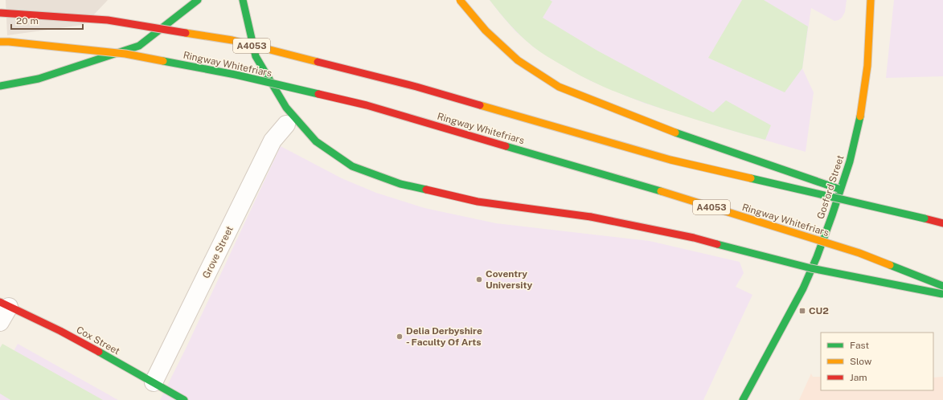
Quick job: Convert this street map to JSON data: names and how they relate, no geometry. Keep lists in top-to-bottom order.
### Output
{
  "streets": {
    "main road": [
      "A4053",
      "Ringway Whitefriars",
      "Gosford Street",
      "Cox Street"
    ],
    "street": ["Grove Street"]
  },
  "crossings": [
    ["Grove Street", "Cox Street"]
  ],
  "places": {
    "other": ["Coventry University", "Delia Derbyshire - Faculty Of Arts"],
    "transit": ["CU2"]
  },
  "legend": ["Fast", "Slow", "Jam"],
  "scale_bar": "20 m"
}
